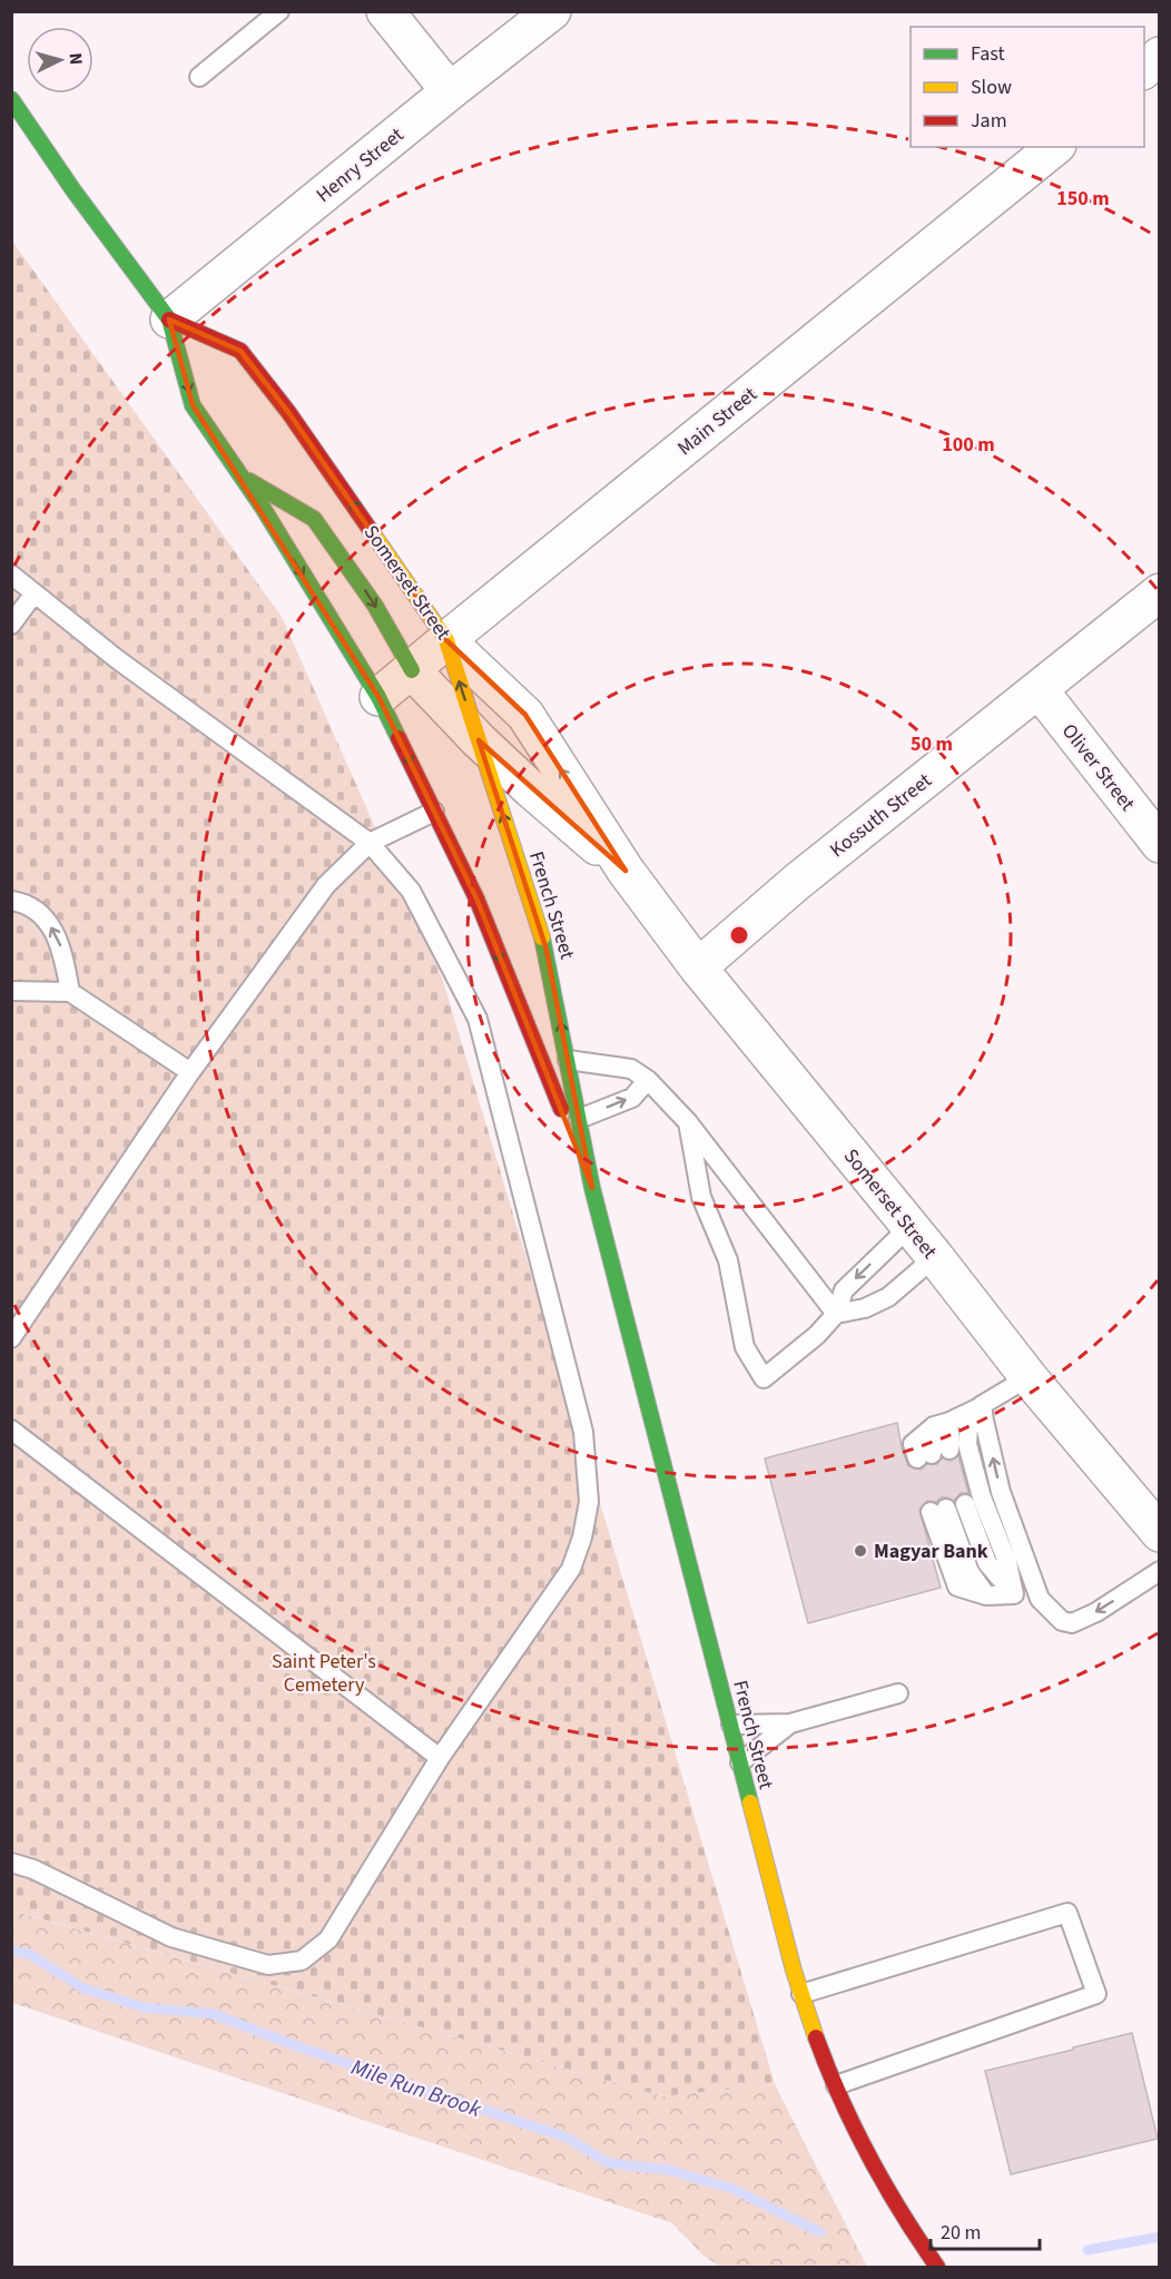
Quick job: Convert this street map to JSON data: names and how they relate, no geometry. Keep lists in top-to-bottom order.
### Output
{
  "streets": {
    "main road": ["Somerset Street", "French Street"],
    "street": [
      "Henry Street",
      "Main Street",
      "Oliver Street",
      "Kossuth Street"
    ]
  },
  "crossings": [
    ["Henry Street", "Somerset Street"],
    ["Main Street", "Somerset Street"],
    ["Main Street", "French Street"],
    ["Somerset Street", "Kossuth Street"],
    ["Somerset Street", "French Street"],
    ["Oliver Street", "Kossuth Street"]
  ],
  "water": ["Mile Run Brook"],
  "parks": ["Saint Peter's Cemetery"],
  "places": ["Magyar Bank"],
  "legend": ["Fast", "Slow", "Jam"],
  "scale_bar": "20 m",
  "north": "right",
  "rings": ["150 m", "100 m", "50 m"]
}
